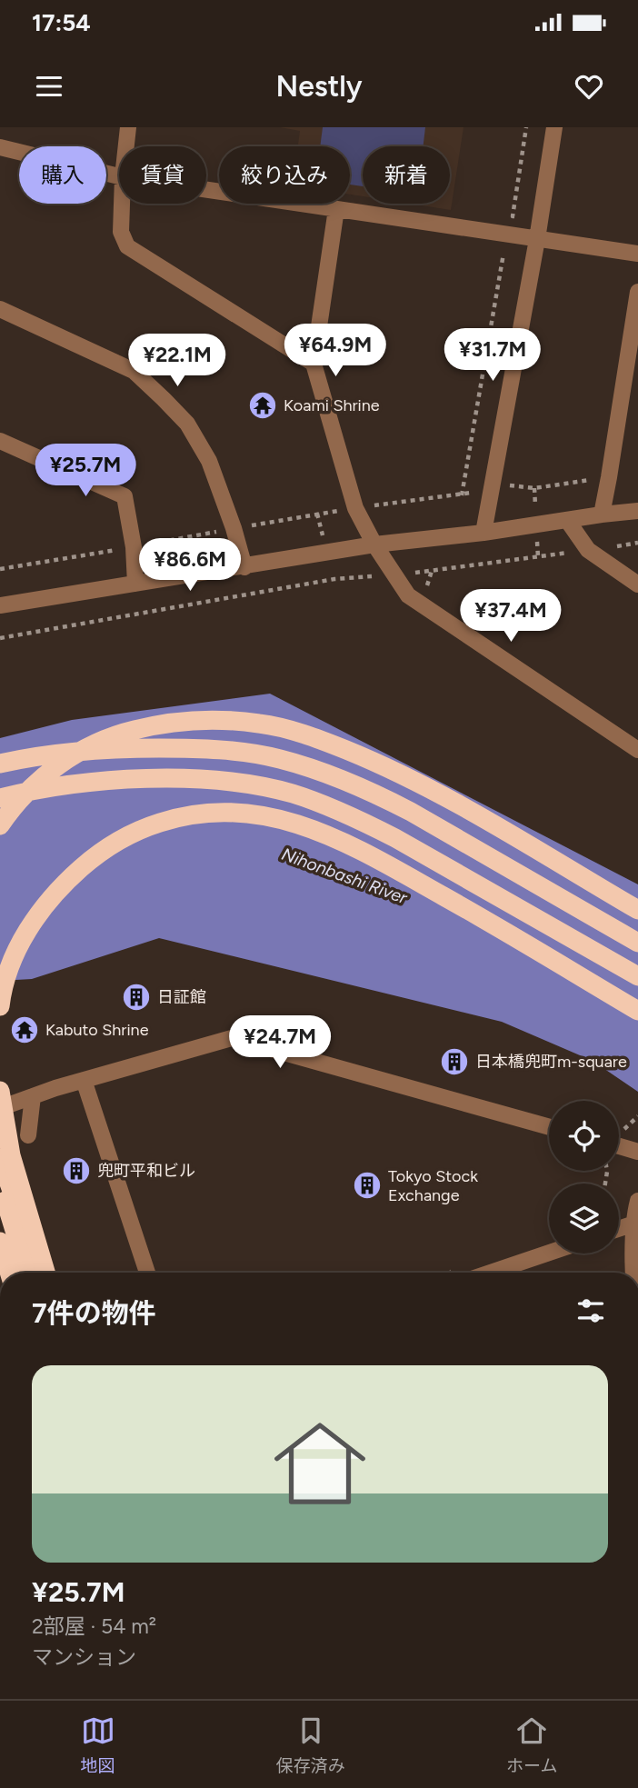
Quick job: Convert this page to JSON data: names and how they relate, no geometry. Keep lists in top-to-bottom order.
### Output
{
  "water": ["Nihonbashi River"],
  "places": {
    "temple": ["Koami Shrine", "Kabuto Shrine"],
    "building": [
      "日証館",
      "日本橋兜町m-square",
      "兜町平和ビル",
      "Tokyo Stock Exchange"
    ]
  },
  "page": {
    "status": "17:54",
    "header": "Nestly",
    "chip": [
      "購入",
      "賃貸",
      "絞り込み",
      "新着"
    ],
    "price": [
      "¥64.9M",
      "¥31.7M",
      "¥22.1M",
      "¥25.7M",
      "¥86.6M",
      "¥37.4M",
      "¥24.7M"
    ],
    "heading": "7件の物件",
    "list": [
      {
        "name": "¥25.7M",
        "note": "2部屋 · 54 m² · マンション"
      }
    ],
    "tabs": ["地図", "保存済み", "ホーム"]
  }
}
